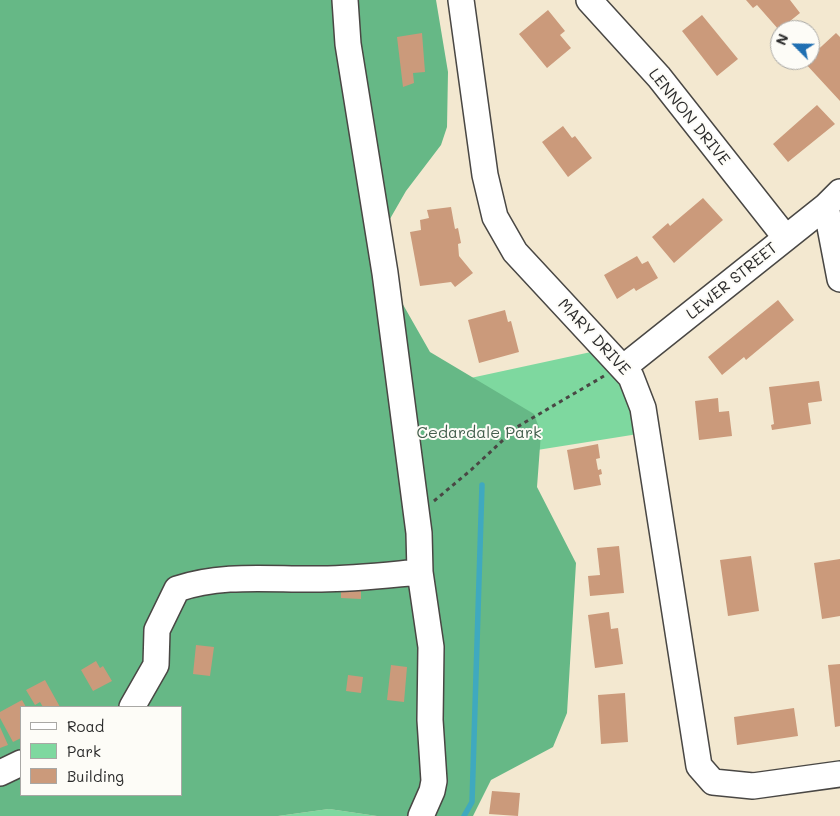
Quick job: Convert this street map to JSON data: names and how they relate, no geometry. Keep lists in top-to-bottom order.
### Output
{
  "streets": {
    "street": ["LENNON DRIVE", "LEWER STREET", "MARY DRIVE"]
  },
  "crossings": [
    ["LENNON DRIVE", "LEWER STREET"],
    ["LEWER STREET", "MARY DRIVE"]
  ],
  "parks": ["Cedardale Park"],
  "legend": ["Road", "Park", "Building"],
  "north": "top left"
}
